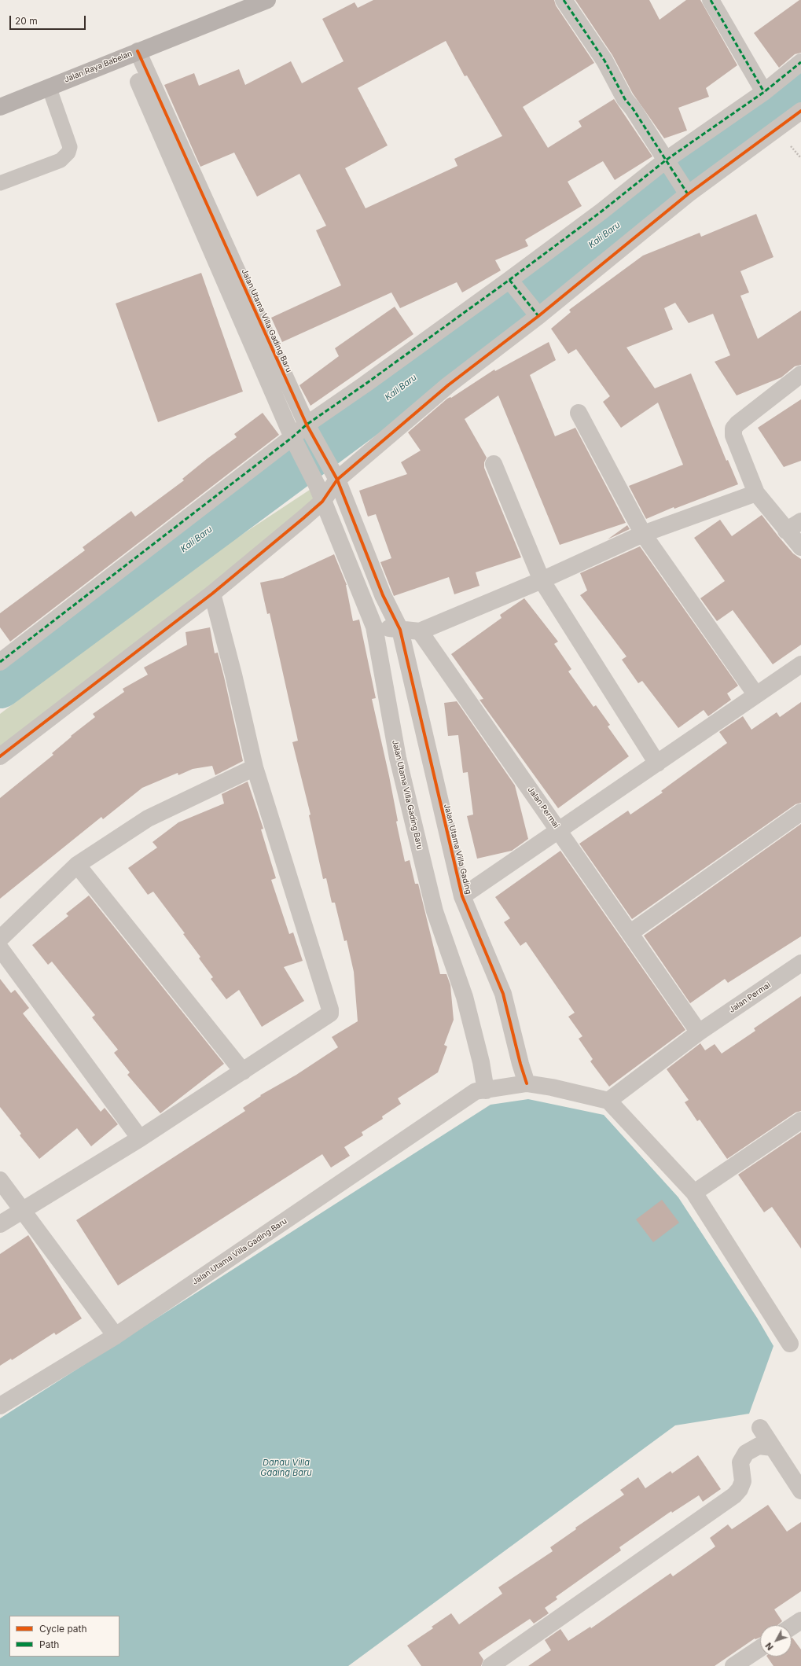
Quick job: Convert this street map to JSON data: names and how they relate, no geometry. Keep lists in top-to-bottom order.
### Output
{
  "streets": {
    "main road": ["Jalan Raya Babelan"],
    "street": ["Jalan Utama Villa Gading Baru", "Jalan Permai", "Jalan Utama Villa Gading"]
  },
  "crossings": [
    ["Jalan Raya Babelan", "Jalan Utama Villa Gading Baru"],
    ["Jalan Utama Villa Gading Baru", "Jalan Utama Villa Gading"]
  ],
  "water": ["Kali Baru", "Danau Villa Gading Baru"],
  "legend": ["Cycle path", "Path"],
  "scale_bar": "20 m",
  "north": "bottom left"
}
